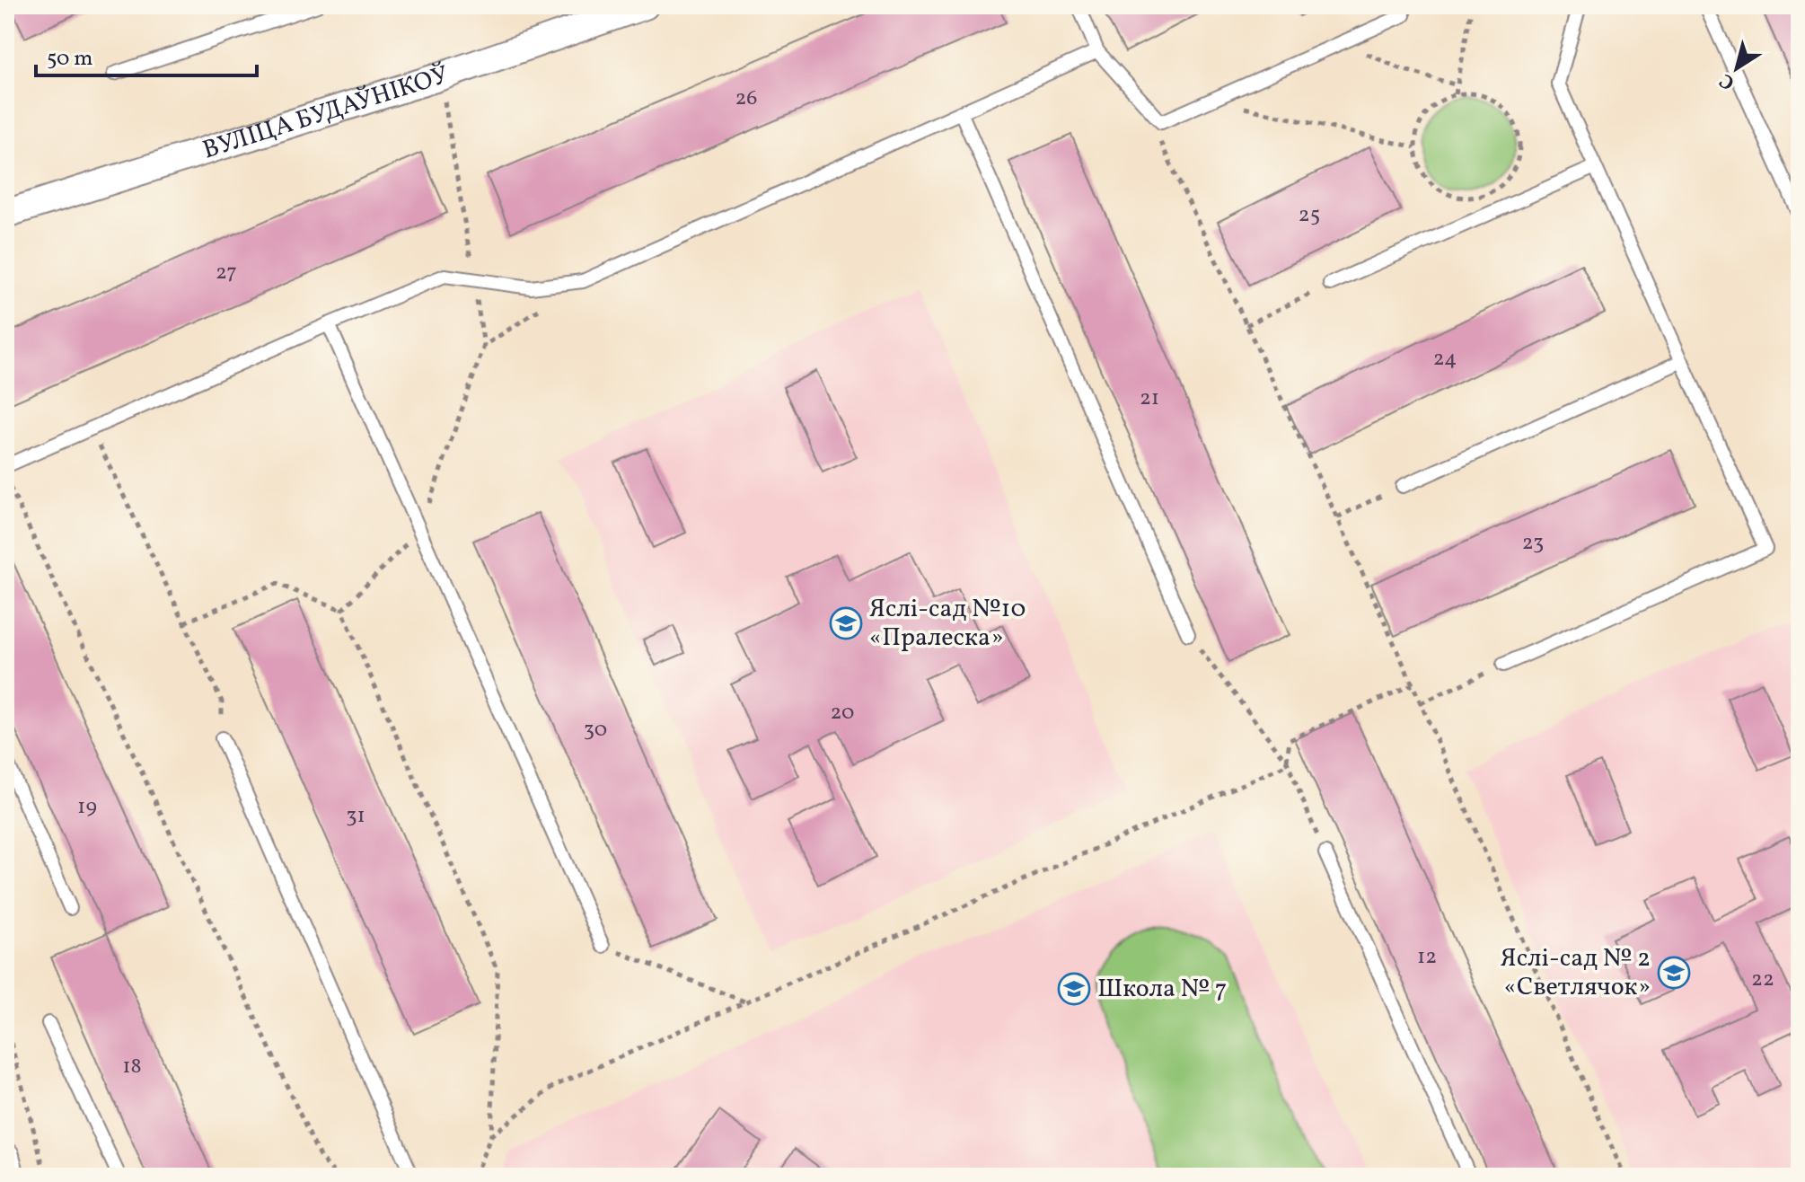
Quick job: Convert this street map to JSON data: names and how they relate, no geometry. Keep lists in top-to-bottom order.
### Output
{
  "streets": {
    "street": ["ВУЛІЦА БУДАЎНІКОЎ"]
  },
  "places": {
    "school or university": ["Яслі-сад №10 «Пралеска»", "Яслі-сад № 2 «Светлячок»", "Школа № 7"]
  },
  "house_numbers": [
    "26",
    "25",
    "27",
    "24",
    "21",
    "23",
    "20",
    "30",
    "19",
    "31",
    "12",
    "22",
    "18"
  ],
  "scale_bar": "50 m",
  "north": "bottom left"
}
